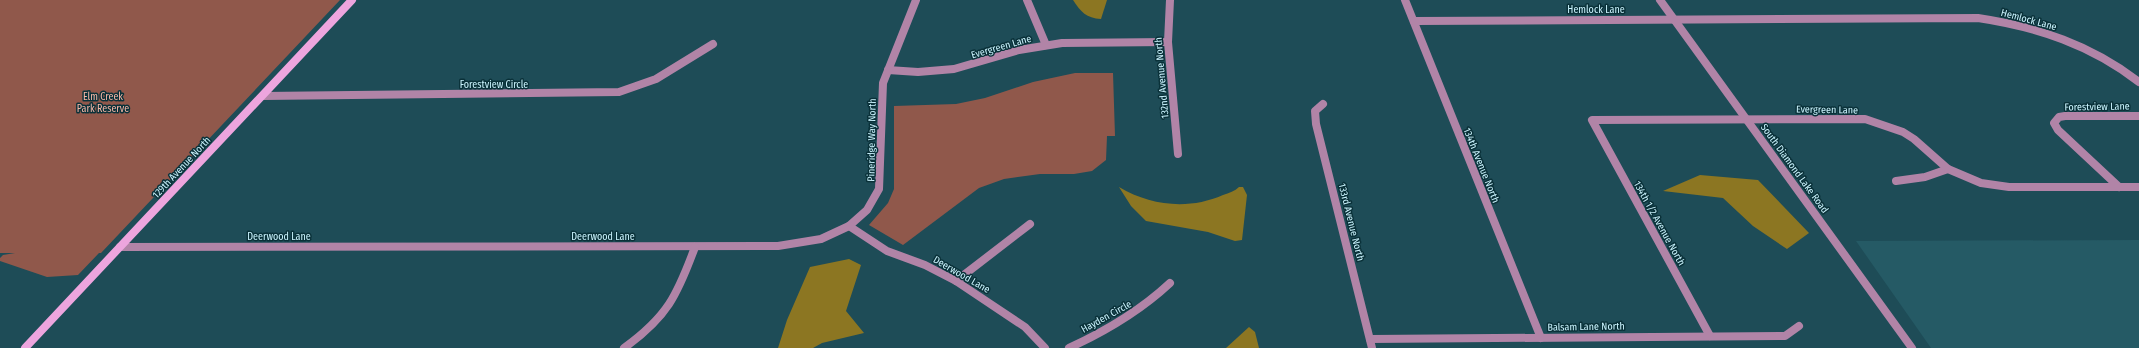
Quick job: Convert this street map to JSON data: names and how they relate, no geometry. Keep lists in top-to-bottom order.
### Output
{
  "streets": {
    "main road": ["129th Avenue North"],
    "street": [
      "Hemlock Lane",
      "Evergreen Lane",
      "132nd Avenue North",
      "Forestview Circle",
      "Forestview Lane",
      "Pineridge Way North",
      "134th Avenue North",
      "South Diamond Lake Road",
      "133rd Avenue North",
      "134th 1/2 Avenue North",
      "Deerwood Lane",
      "Hayden Circle",
      "Balsam Lane North"
    ]
  },
  "crossings": [
    ["Hemlock Lane", "134th Avenue North"],
    ["Hemlock Lane", "South Diamond Lake Road"],
    ["Evergreen Lane", "132nd Avenue North"],
    ["Evergreen Lane", "Forestview Lane"],
    ["Evergreen Lane", "Pineridge Way North"],
    ["Evergreen Lane", "South Diamond Lake Road"],
    ["Evergreen Lane", "134th 1/2 Avenue North"],
    ["Forestview Circle", "129th Avenue North"],
    ["Pineridge Way North", "Deerwood Lane"],
    ["134th Avenue North", "Balsam Lane North"],
    ["129th Avenue North", "Deerwood Lane"],
    ["133rd Avenue North", "Balsam Lane North"],
    ["134th 1/2 Avenue North", "Balsam Lane North"]
  ],
  "parks": ["Elm Creek Park Reserve"]
}
